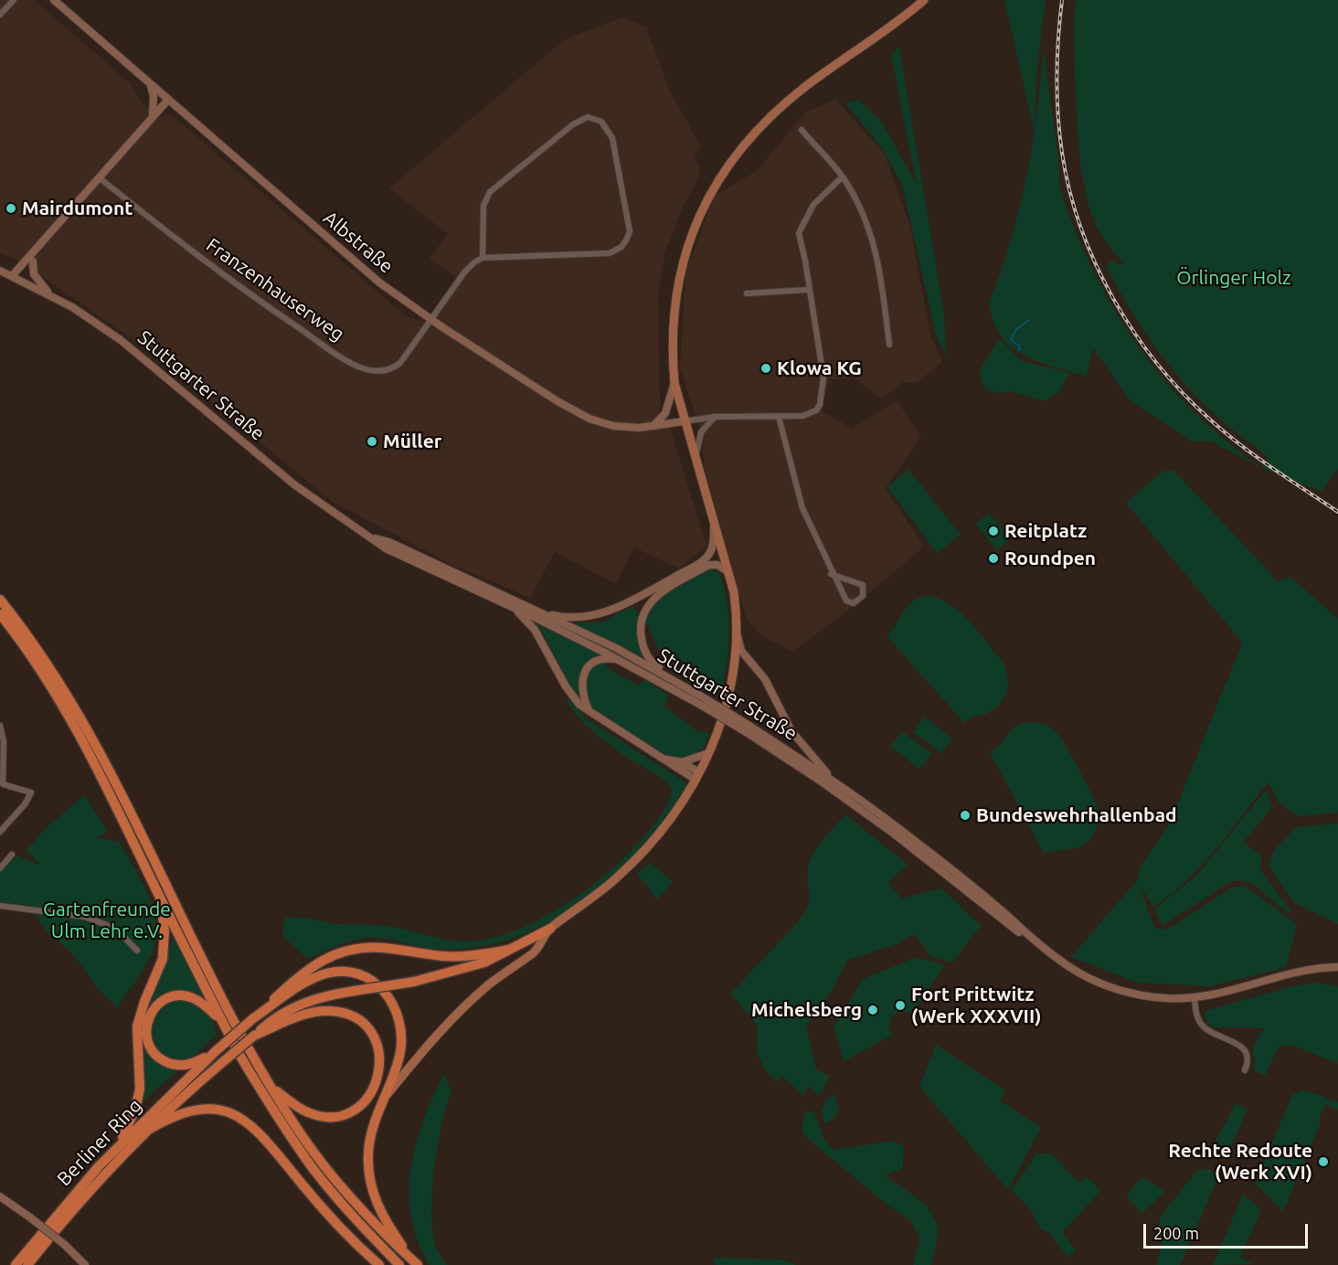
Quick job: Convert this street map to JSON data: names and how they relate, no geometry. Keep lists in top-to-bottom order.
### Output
{
  "streets": {
    "highway": ["Berliner Ring"],
    "main road": ["Albstraße", "Stuttgarter Straße"],
    "street": ["Franzenhauserweg"]
  },
  "crossings": [
    ["Albstraße", "Franzenhauserweg"]
  ],
  "parks": ["Örlinger Holz", "Gartenfreunde Ulm Lehr e.V."],
  "places": [
    "Mairdumont",
    "Klowa KG",
    "Müller",
    "Reitplatz",
    "Roundpen",
    "Bundeswehrhallenbad",
    "Fort Prittwitz (Werk XXXVII)",
    "Michelsberg",
    "Rechte Redoute (Werk XVI)"
  ],
  "scale_bar": "200 m"
}
